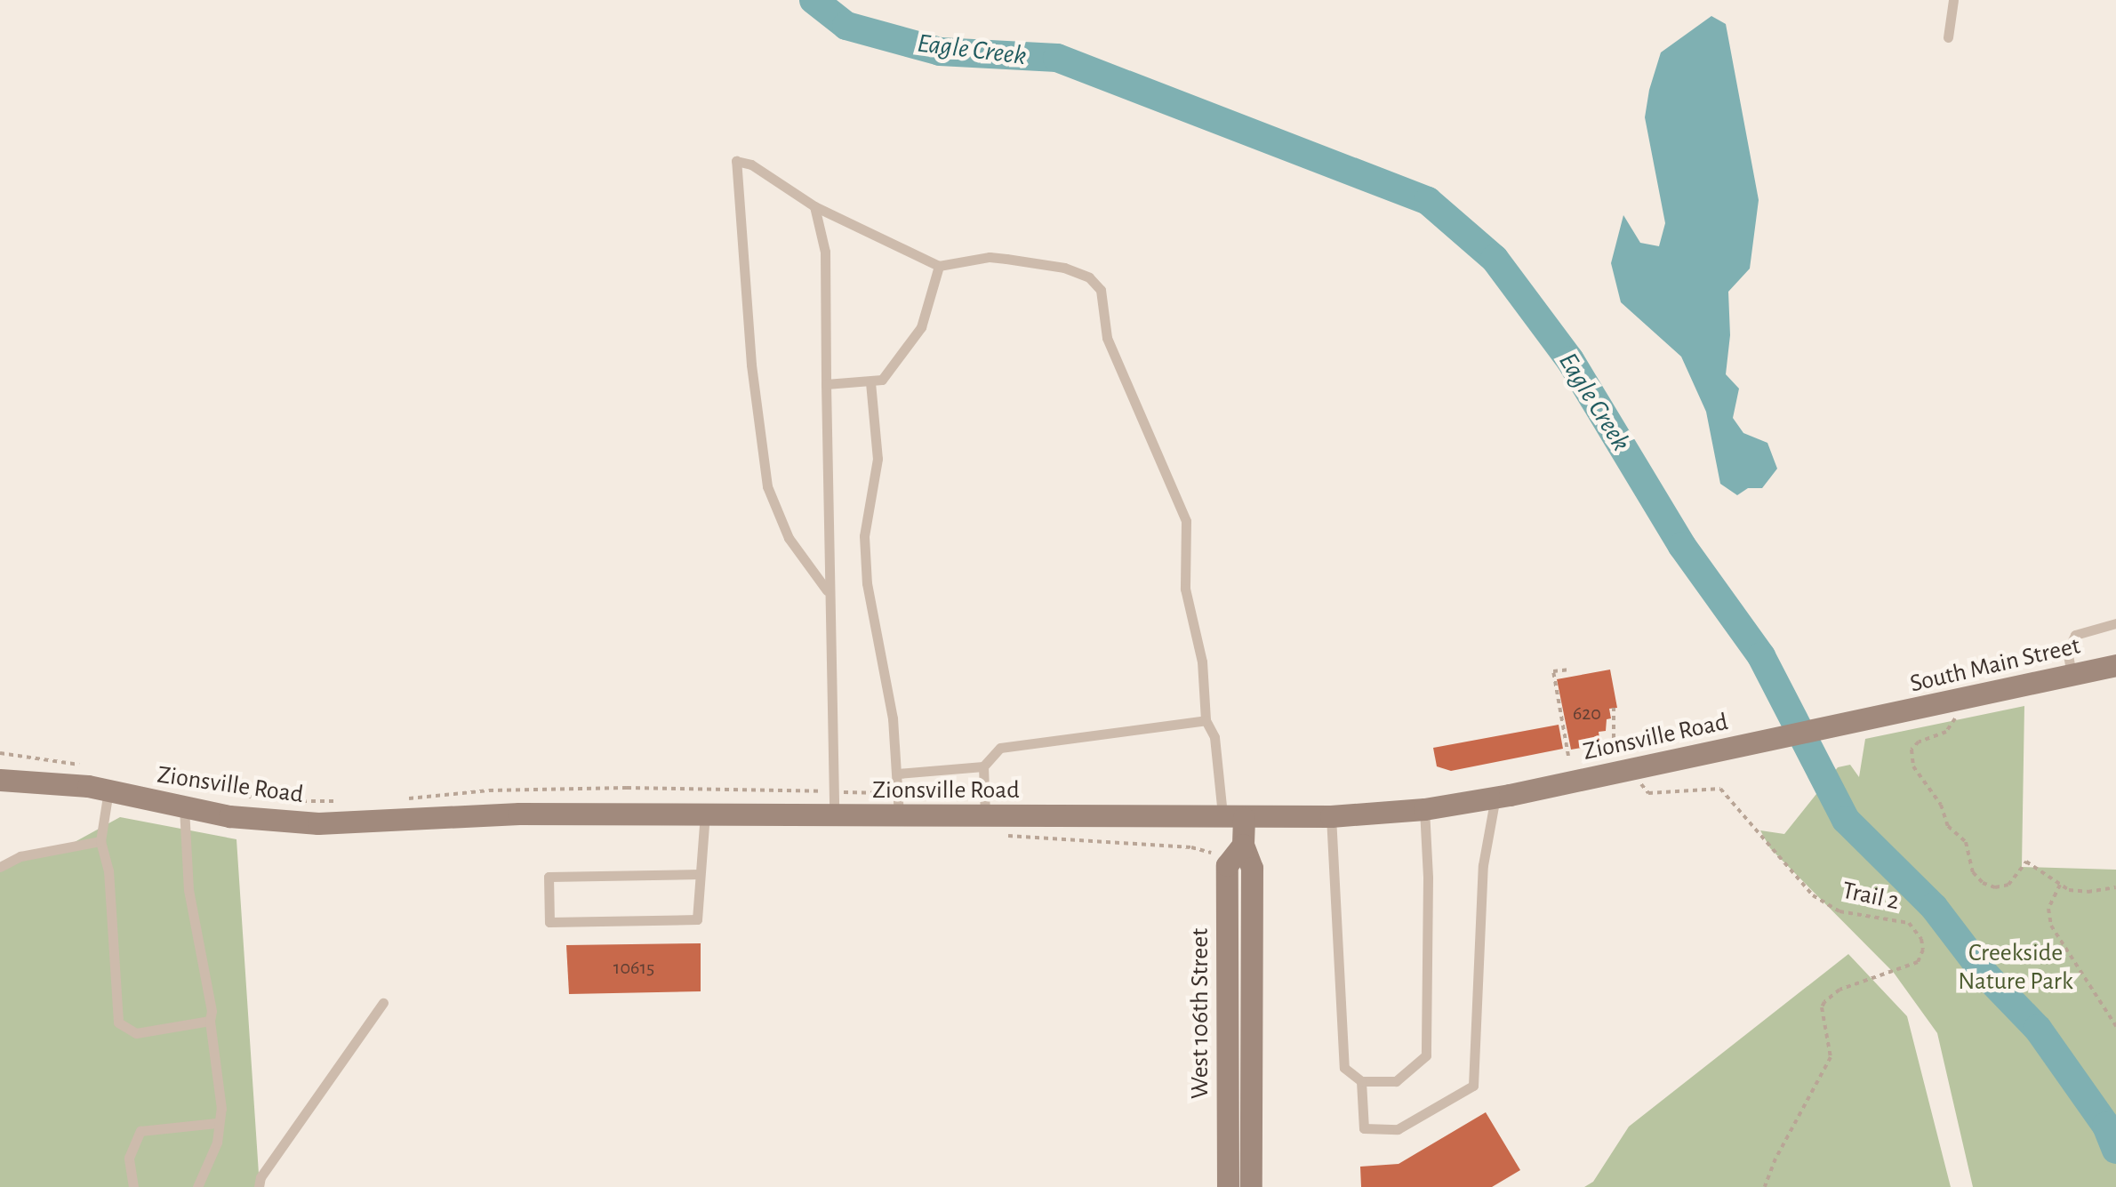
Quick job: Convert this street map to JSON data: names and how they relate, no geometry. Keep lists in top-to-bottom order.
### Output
{
  "streets": {
    "main road": ["South Main Street", "Zionsville Road", "West 106th Street"],
    "path": ["Trail 2"]
  },
  "crossings": [
    ["South Main Street", "Zionsville Road"],
    ["Zionsville Road", "West 106th Street"]
  ],
  "water": ["Eagle Creek"],
  "parks": ["Creekside Nature Park"],
  "house_numbers": ["620", "10615"]
}
